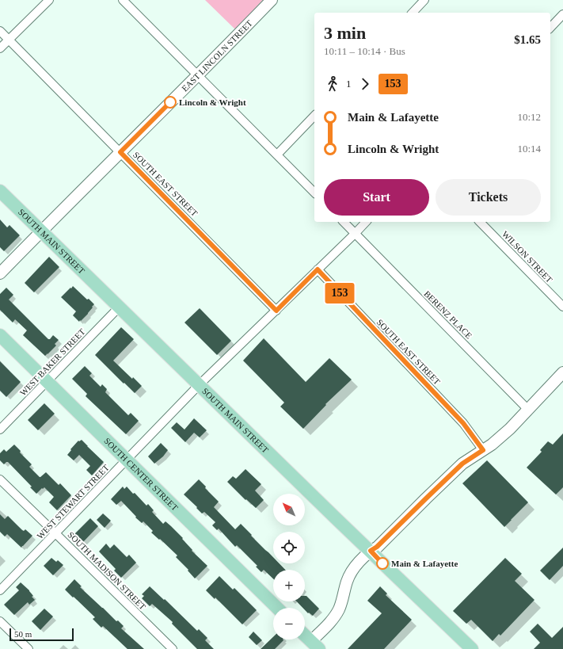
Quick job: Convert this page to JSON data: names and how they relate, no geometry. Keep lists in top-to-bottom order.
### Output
{
  "streets": {
    "main road": ["EAST LINCOLN STREET", "SOUTH MAIN STREET", "SOUTH CENTER STREET"],
    "street": [
      "SOUTH EAST STREET",
      "WILSON STREET",
      "BERENZ PLACE",
      "WEST BAKER STREET",
      "WEST STEWART STREET",
      "SOUTH MADISON STREET"
    ]
  },
  "crossings": [
    ["EAST LINCOLN STREET", "SOUTH EAST STREET"],
    ["EAST LINCOLN STREET", "SOUTH MAIN STREET"],
    ["SOUTH EAST STREET", "WEST STEWART STREET"],
    ["SOUTH MAIN STREET", "WEST BAKER STREET"],
    ["SOUTH MAIN STREET", "WEST STEWART STREET"],
    ["BERENZ PLACE", "WEST STEWART STREET"],
    ["WEST BAKER STREET", "SOUTH CENTER STREET"],
    ["SOUTH CENTER STREET", "WEST STEWART STREET"],
    ["WEST STEWART STREET", "SOUTH MADISON STREET"]
  ],
  "places": ["Lincoln & Wright", "Main & Lafayette"],
  "lines": ["bus line 153"],
  "scale_bar": "50 m",
  "north": "top left",
  "page": {
    "on_map": "153",
    "heading": ["3 min", "10:11 – 10:14 · Bus", "$1.65"],
    "legs": ["1", "153"],
    "list": [
      {
        "name": "Main & Lafayette",
        "value": "10:12"
      },
      {
        "name": "Lincoln & Wright",
        "value": "10:14"
      }
    ],
    "buttons": ["Start", "Tickets"],
    "map_buttons": ["+", "−"],
    "scale": "50 m"
  }
}
